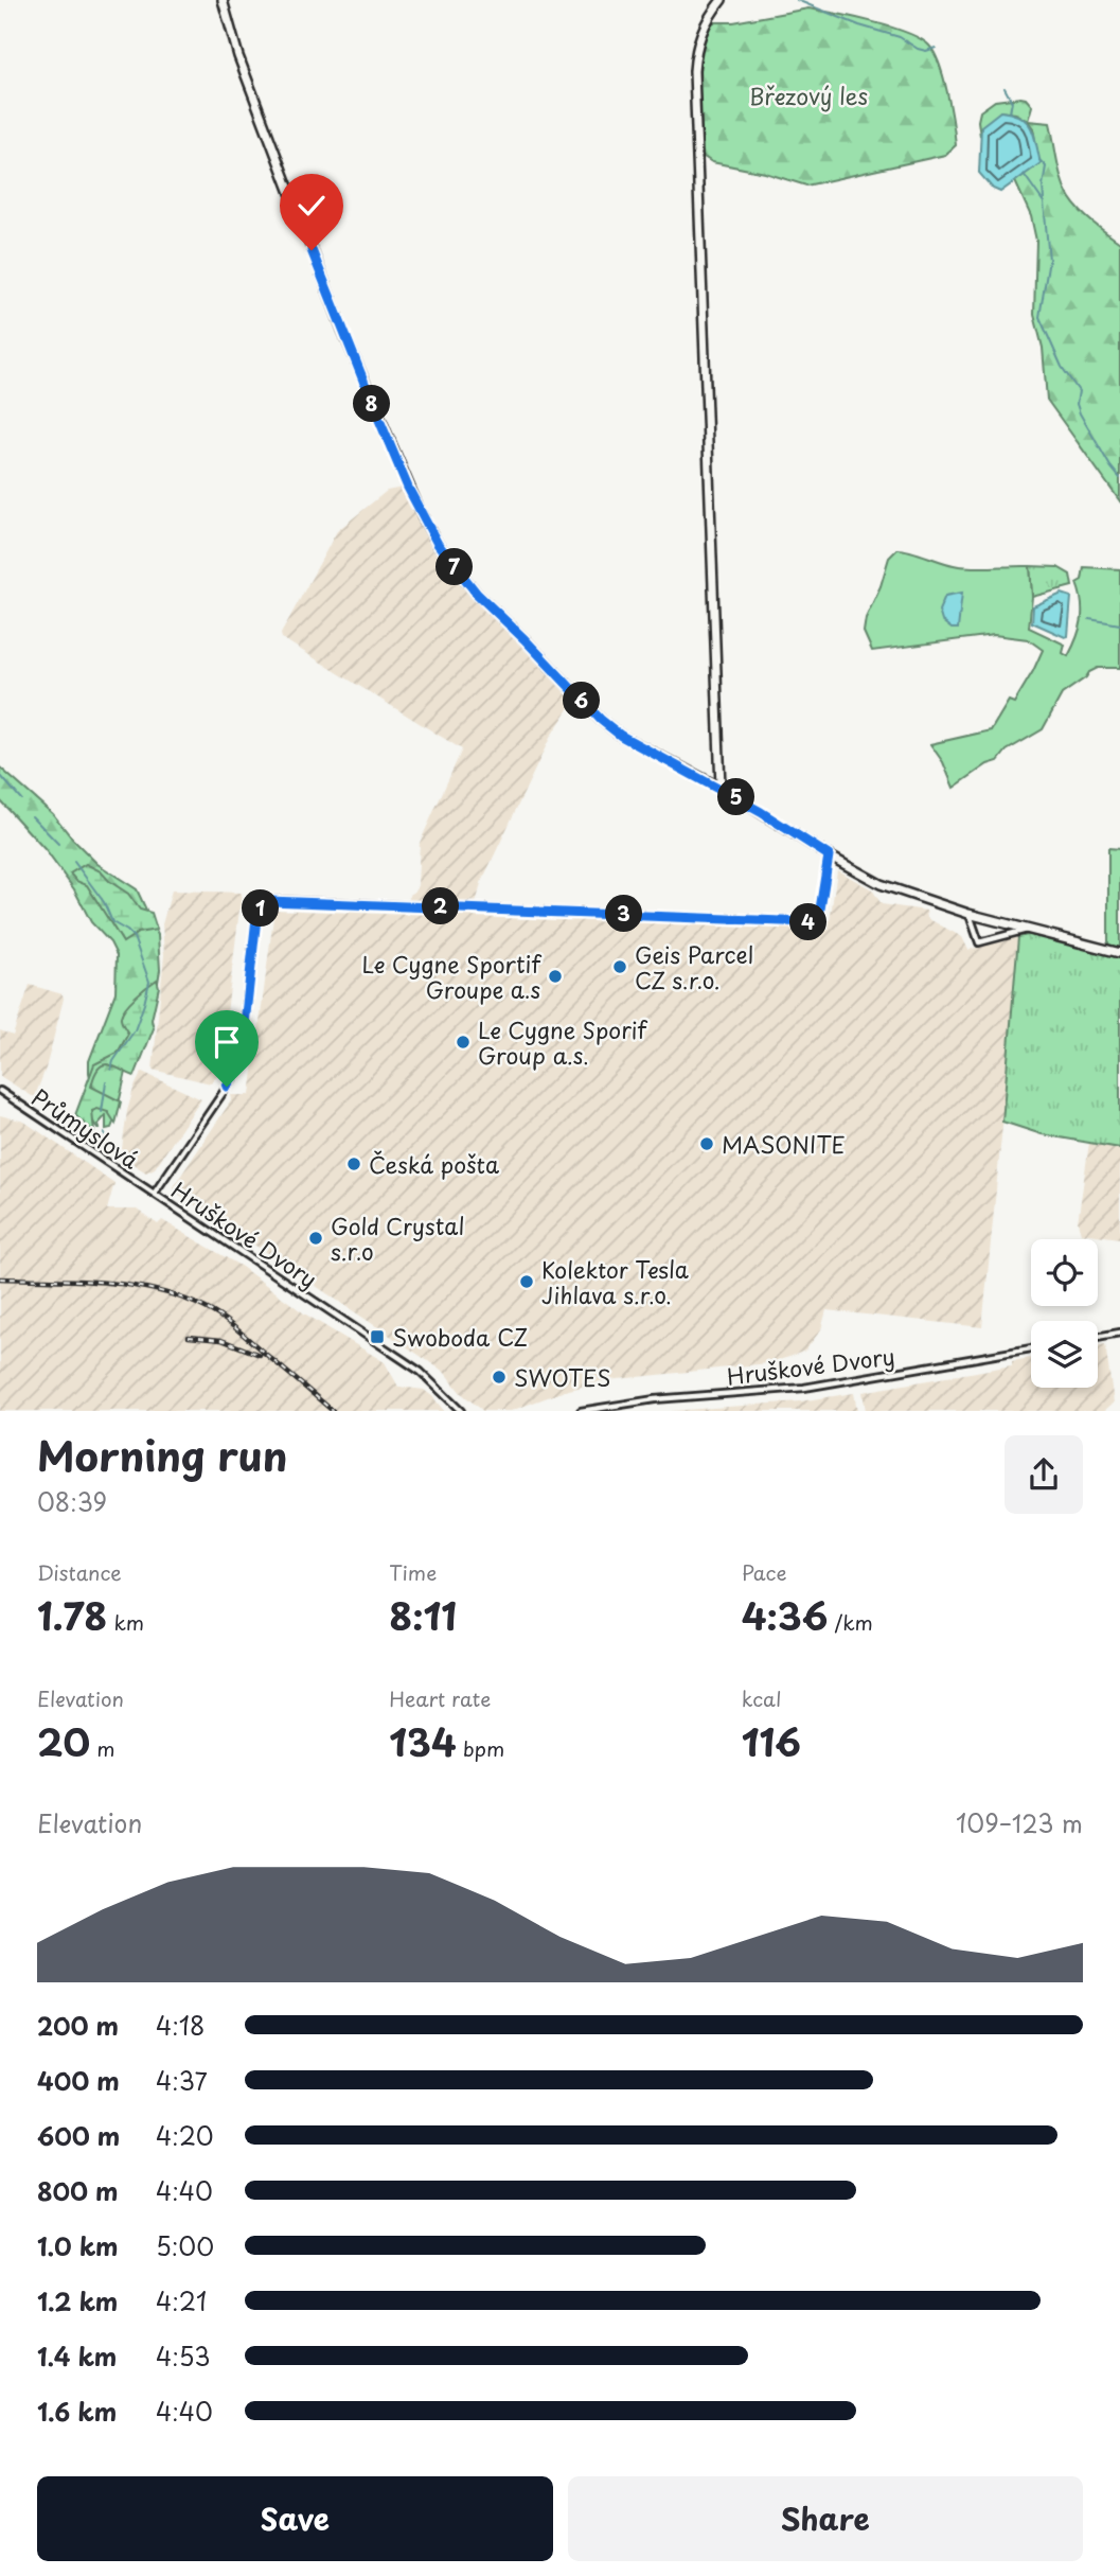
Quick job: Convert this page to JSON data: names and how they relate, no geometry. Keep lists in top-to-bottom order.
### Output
{
  "streets": {
    "street": ["Průmyslová", "Hruškové Dvory"]
  },
  "crossings": [
    ["Průmyslová", "Hruškové Dvory"]
  ],
  "parks": ["Březový les"],
  "places": {
    "other": [
      "Geis Parcel CZ s.r.o.",
      "Le Cygne Sportif Groupe a.s",
      "Le Cygne Sporif Group a.s.",
      "MASONITE",
      "Česká pošta",
      "Gold Crystal s.r.o",
      "Kolektor Tesla Jihlava s.r.o.",
      "SWOTES"
    ],
    "transit": ["Swoboda CZ"]
  },
  "page": {
    "pins": [
      "8",
      "7",
      "6",
      "5",
      "2",
      "1",
      "3",
      "4"
    ],
    "heading": ["Morning run", "08:39"],
    "stats": [
      ["Distance", "1.78 km"],
      ["Time", "8:11"],
      ["Pace", "4:36 /km"],
      ["Elevation", "20 m"],
      ["Heart rate", "134 bpm"],
      ["kcal", "116"]
    ],
    "chart": ["Elevation", "109–123 m"],
    "list": [
      {
        "name": "200 m",
        "note": "4:18"
      },
      {
        "name": "400 m",
        "note": "4:37"
      },
      {
        "name": "600 m",
        "note": "4:20"
      },
      {
        "name": "800 m",
        "note": "4:40"
      },
      {
        "name": "1.0 km",
        "note": "5:00"
      },
      {
        "name": "1.2 km",
        "note": "4:21"
      },
      {
        "name": "1.4 km",
        "note": "4:53"
      },
      {
        "name": "1.6 km",
        "note": "4:40"
      }
    ],
    "buttons": ["Save", "Share"]
  }
}
